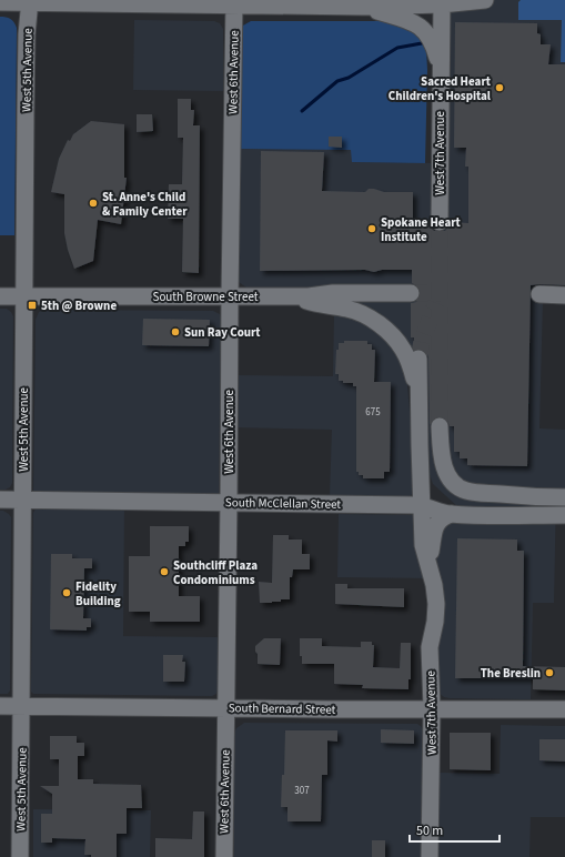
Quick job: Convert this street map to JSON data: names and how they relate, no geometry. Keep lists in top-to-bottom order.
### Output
{
  "streets": {
    "street": [
      "West 5th Avenue",
      "West 6th Avenue",
      "West 7th Avenue",
      "South Browne Street",
      "South McClellan Street",
      "South Bernard Street"
    ]
  },
  "crossings": [
    ["West 5th Avenue", "South Browne Street"],
    ["West 5th Avenue", "South McClellan Street"],
    ["West 5th Avenue", "South Bernard Street"],
    ["West 6th Avenue", "South Browne Street"],
    ["West 6th Avenue", "South McClellan Street"],
    ["West 6th Avenue", "South Bernard Street"],
    ["West 7th Avenue", "South Browne Street"],
    ["West 7th Avenue", "South McClellan Street"],
    ["West 7th Avenue", "South Bernard Street"]
  ],
  "places": {
    "other": [
      "Sacred Heart Children's Hospital",
      "St. Anne's Child & Family Center",
      "Spokane Heart Institute",
      "Sun Ray Court",
      "Southcliff Plaza Condominiums",
      "Fidelity Building",
      "The Breslin"
    ],
    "transit": ["5th @ Browne"]
  },
  "house_numbers": ["675", "307"],
  "scale_bar": "50 m"
}
